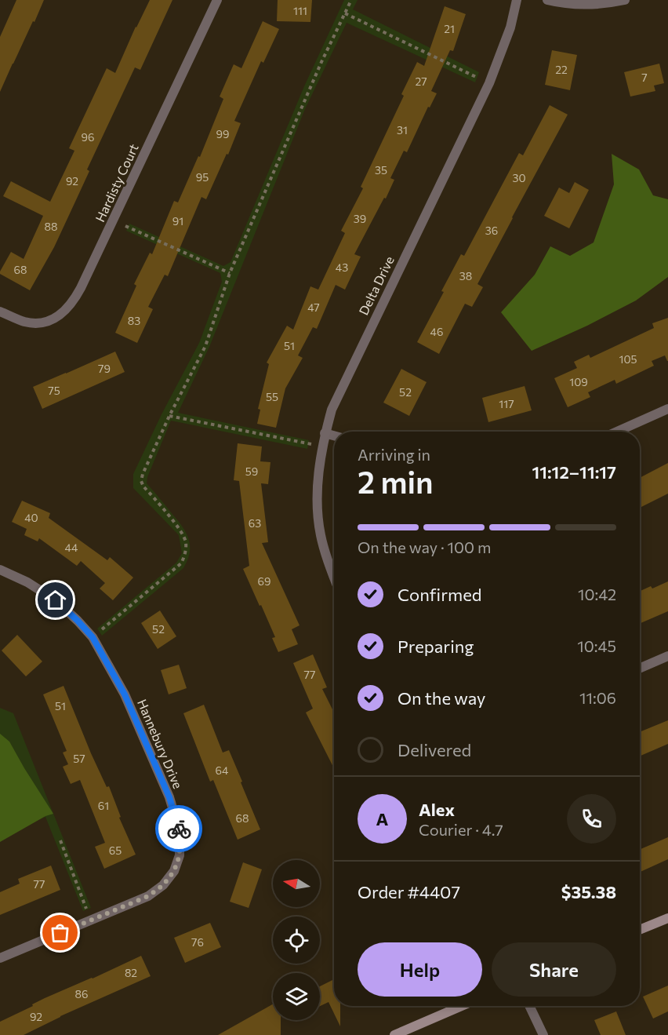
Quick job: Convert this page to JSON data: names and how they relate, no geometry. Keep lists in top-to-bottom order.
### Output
{
  "streets": {
    "street": ["Hardisty Court", "Delta Drive", "Hannebury Drive"]
  },
  "house_numbers": [
    "111",
    "21",
    "22",
    "7",
    "27",
    "31",
    "99",
    "96",
    "35",
    "95",
    "30",
    "92",
    "39",
    "91",
    "88",
    "36",
    "43",
    "68",
    "38",
    "47",
    "83",
    "46",
    "51",
    "105",
    "79",
    "109",
    "75",
    "52",
    "55",
    "117",
    "59",
    "40",
    "63",
    "44",
    "69",
    "52",
    "77",
    "51",
    "57",
    "64",
    "61",
    "68",
    "65",
    "77",
    "76",
    "82",
    "86",
    "92"
  ],
  "north": "left",
  "page": {
    "heading": ["2 min", "Arriving in", "11:12–11:17"],
    "panel": [
      "Alex",
      "Courier · 4.7",
      "Order #4407",
      "$35.38"
    ],
    "bar": "On the way · 100 m",
    "list": [
      ["Confirmed", "10:42"],
      ["Preparing", "10:45"],
      ["On the way", "11:06"],
      "Delivered"
    ],
    "round": "A",
    "buttons": ["Help", "Share"]
  }
}
